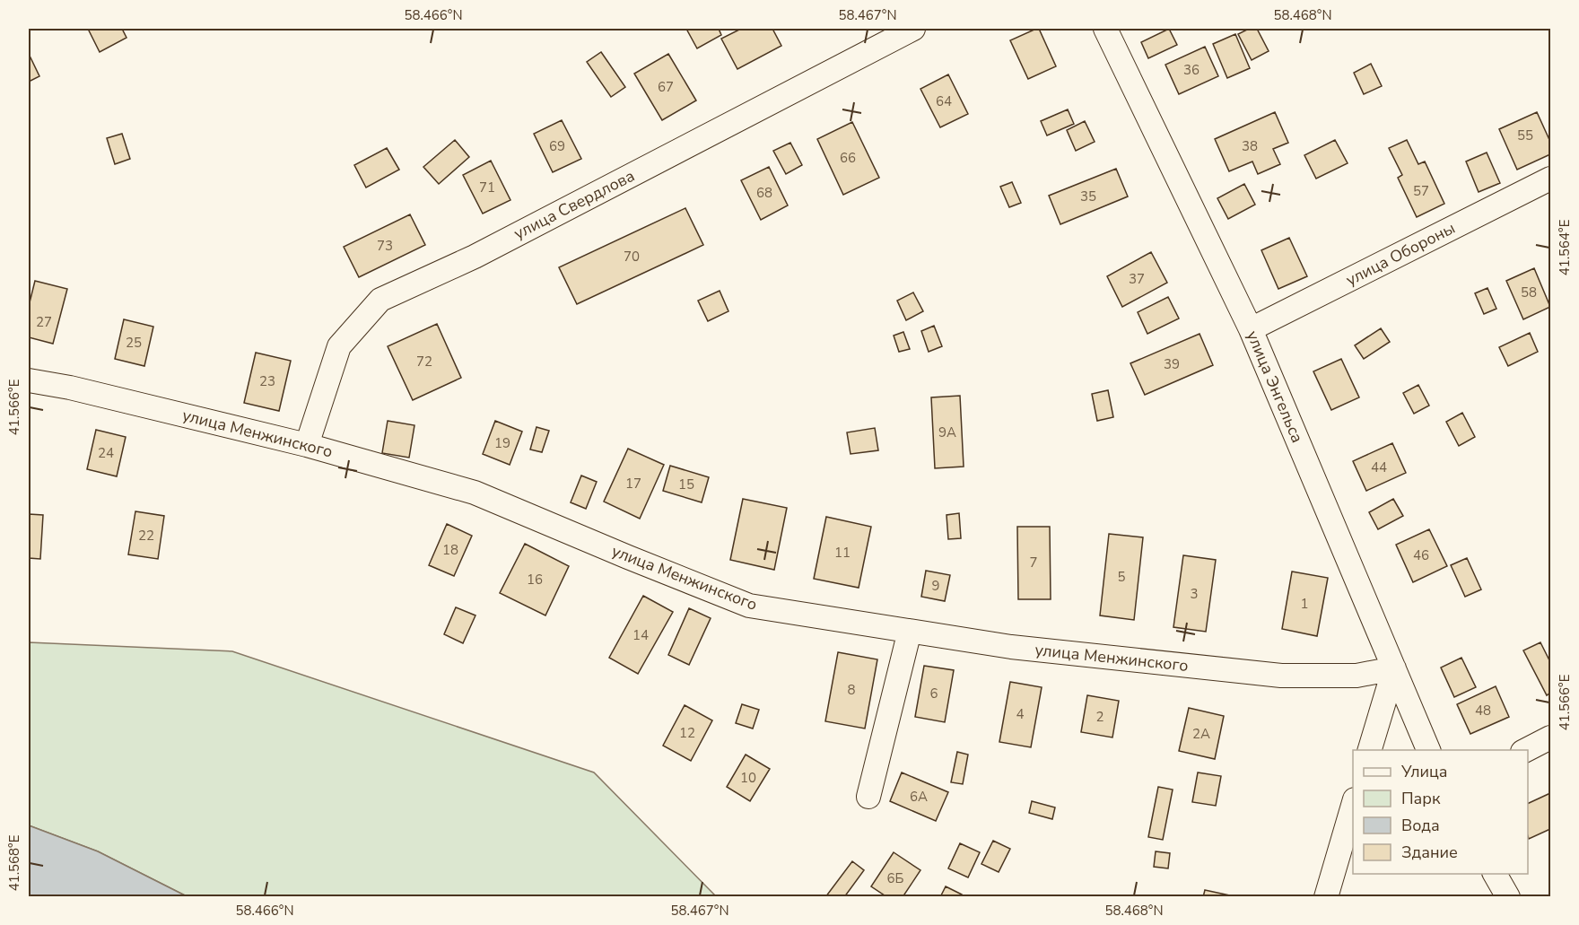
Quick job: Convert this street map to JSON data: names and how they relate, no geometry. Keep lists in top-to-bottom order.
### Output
{
  "streets": {
    "street": [
      "улица Свердлова",
      "улица Обороны",
      "улица Энгельса",
      "улица Менжинского"
    ]
  },
  "crossings": [
    ["улица Свердлова", "улица Менжинского"],
    ["улица Обороны", "улица Энгельса"],
    ["улица Энгельса", "улица Менжинского"]
  ],
  "house_numbers": [
    "36",
    "67",
    "64",
    "55",
    "69",
    "38",
    "66",
    "71",
    "57",
    "68",
    "35",
    "73",
    "70",
    "37",
    "58",
    "27",
    "25",
    "72",
    "39",
    "23",
    "9А",
    "19",
    "24",
    "44",
    "17",
    "15",
    "22",
    "18",
    "11",
    "46",
    "7",
    "5",
    "16",
    "9",
    "3",
    "1",
    "14",
    "8",
    "6",
    "48",
    "4",
    "2",
    "12",
    "2А",
    "10",
    "6А",
    "6Б"
  ],
  "legend": [
    "Улица",
    "Парк",
    "Вода",
    "Здание"
  ],
  "coordinates": [
    "58.466°N",
    "58.467°N",
    "58.468°N",
    "41.564°E",
    "41.566°E",
    "41.568°E"
  ]
}
